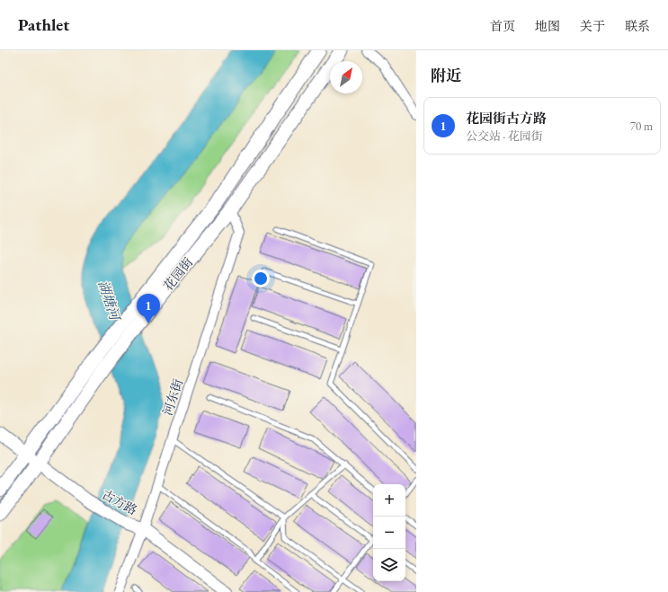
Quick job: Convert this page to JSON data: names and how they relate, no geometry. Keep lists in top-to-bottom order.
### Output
{
  "streets": {
    "main road": ["花园街"],
    "street": ["河东街", "古方路"]
  },
  "crossings": [
    ["花园街", "河东街"],
    ["花园街", "古方路"],
    ["河东街", "古方路"]
  ],
  "water": ["湖塘河"],
  "north": "top right",
  "page": {
    "header": "Pathlet",
    "nav": [
      "首页",
      "地图",
      "关于",
      "联系"
    ],
    "heading": "附近",
    "list": [
      {
        "mark": "1",
        "name": "花园街古方路",
        "note": "公交站 · 花园街",
        "value": "70 m"
      }
    ],
    "pins": "1",
    "map_buttons": ["+", "−"]
  }
}
